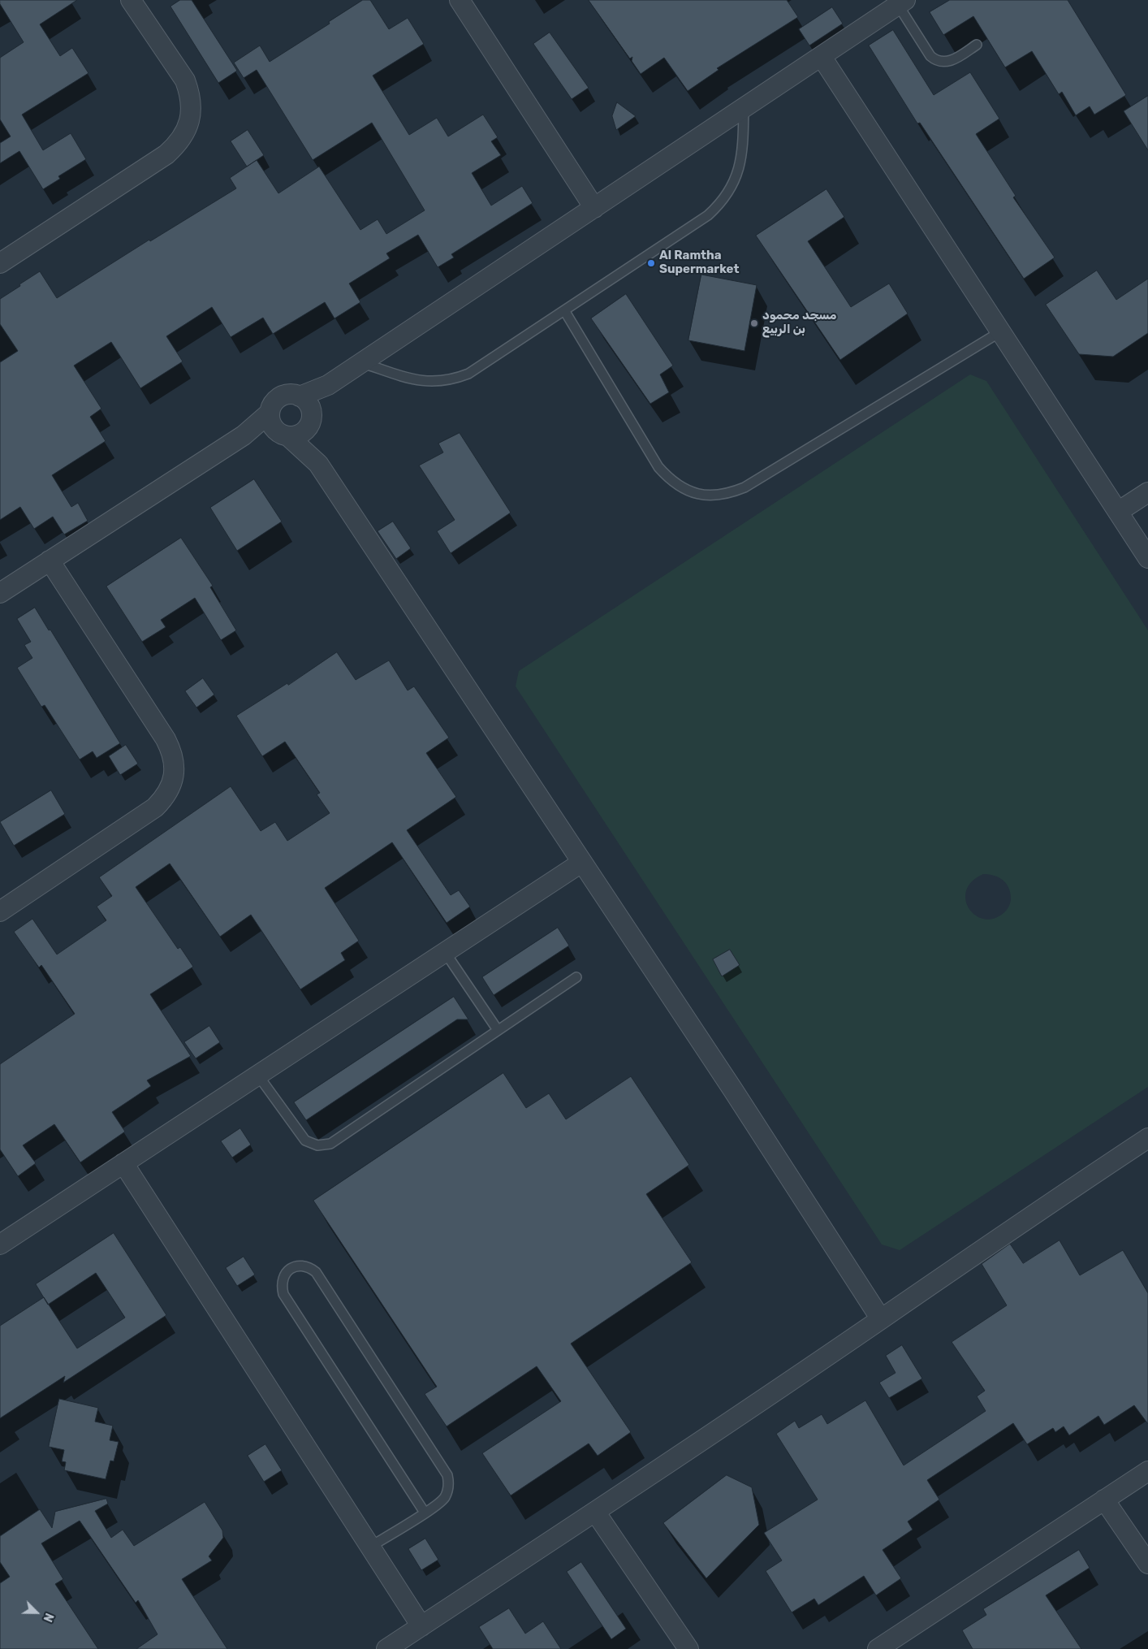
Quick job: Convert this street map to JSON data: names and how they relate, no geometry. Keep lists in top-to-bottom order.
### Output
{
  "places": ["Al Ramtha Supermarket", "مسجد محمود بن الربيع"],
  "north": "bottom right"
}
